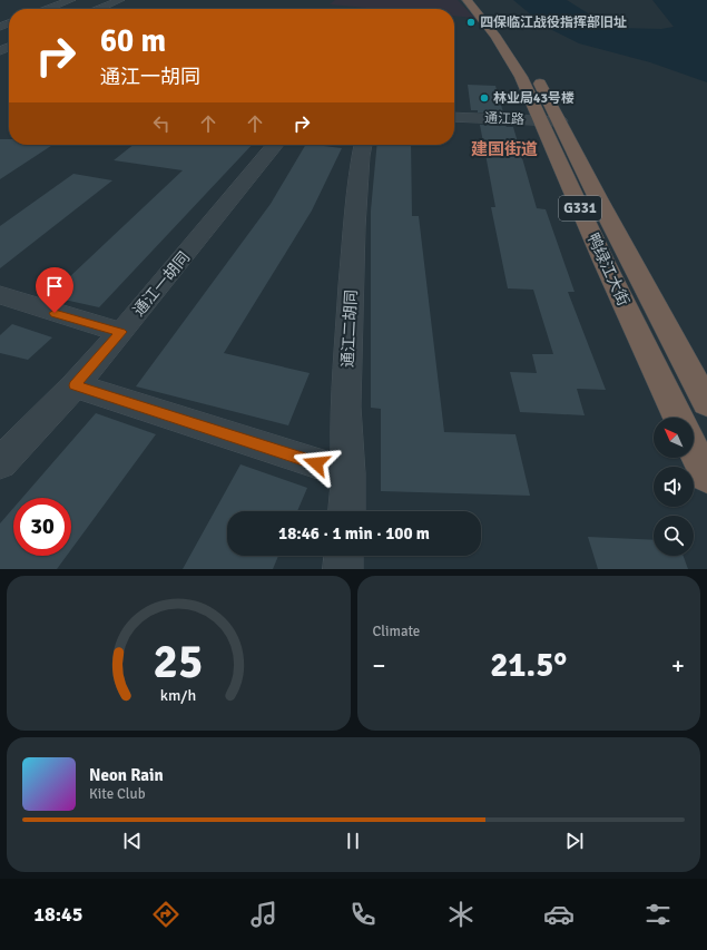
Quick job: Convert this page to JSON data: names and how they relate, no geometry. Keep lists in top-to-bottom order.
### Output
{
  "streets": {
    "highway": ["G331", "鸭绿江大街"],
    "street": ["通江路", "通江一胡同", "通江二胡同"]
  },
  "crossings": [
    ["通江路", "鸭绿江大街"]
  ],
  "districts": ["建国街道"],
  "places": ["四保临江战役指挥部旧址", "林业局43号楼"],
  "north": "top left",
  "page": {
    "turn": ["60 m", "通江一胡同"],
    "limit": "30",
    "trip": "18:46 · 1 min · 100 m",
    "tile": "Climate",
    "heat": ["−", "21.5°", "+"],
    "song": ["Neon Rain", "Kite Club"],
    "tabs": "18:45",
    "gauge": ["25", "km/h"]
  }
}
